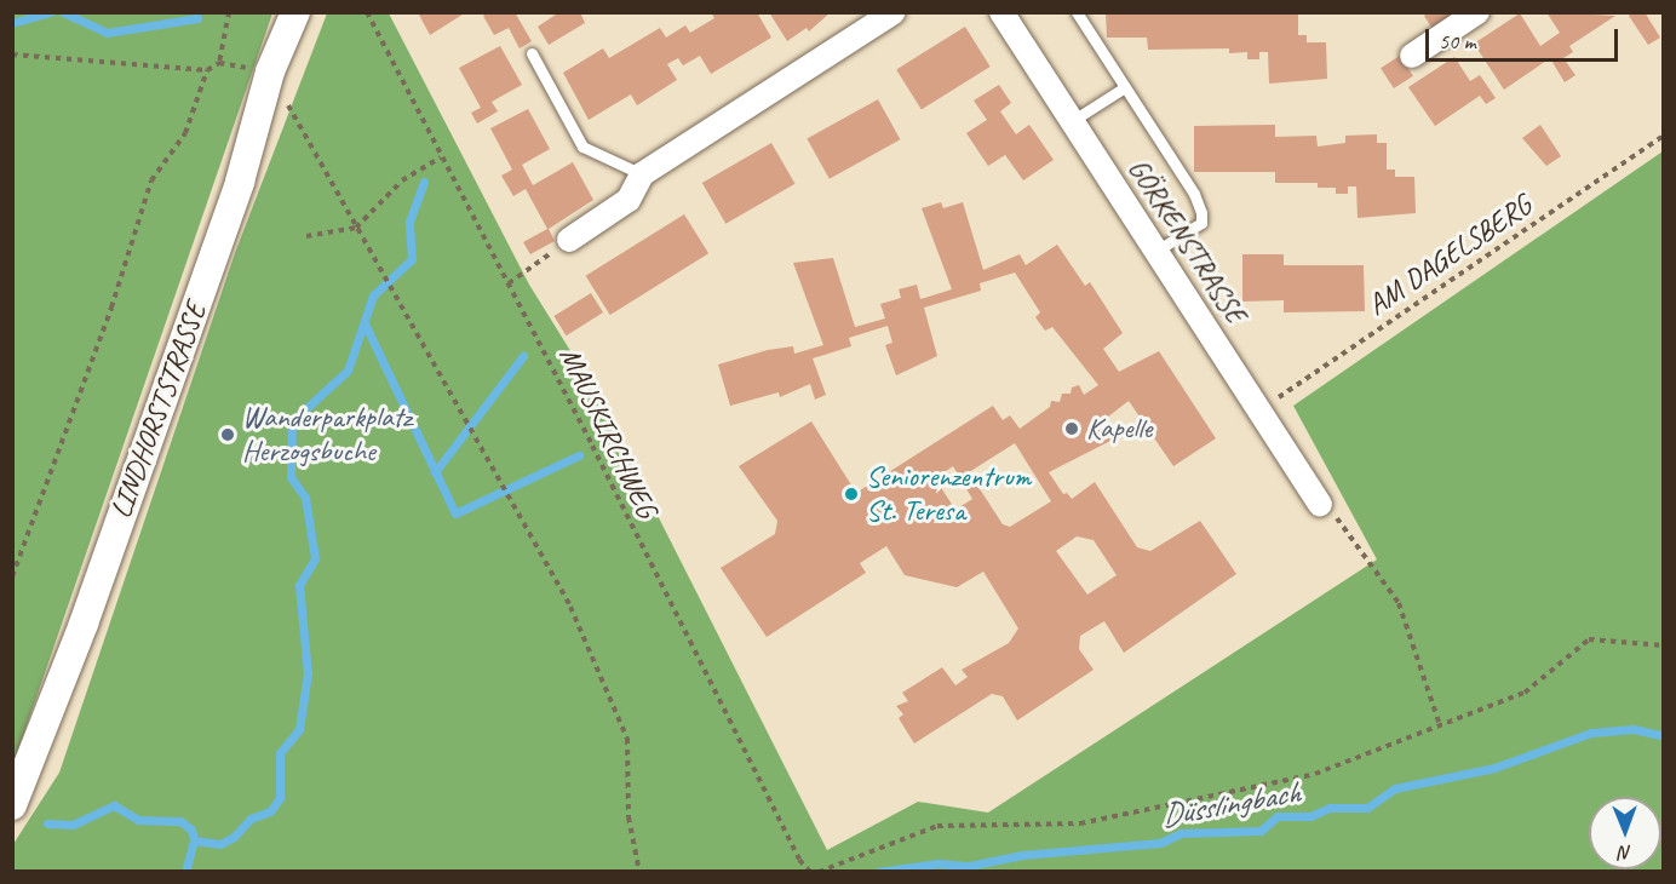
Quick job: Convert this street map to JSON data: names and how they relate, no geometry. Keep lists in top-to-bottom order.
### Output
{
  "streets": {
    "street": ["GÖRKENSTRASSE", "LINDHORSTSTRASSE"],
    "path": ["AM DAGELSBERG", "MAUSKIRCHWEG"]
  },
  "crossings": [
    ["GÖRKENSTRASSE", "AM DAGELSBERG"]
  ],
  "water": ["Düsslingbach"],
  "places": ["Kapelle", "Wanderparkplatz Herzogsbuche", "Seniorenzentrum St. Teresa"],
  "scale_bar": "50 m",
  "north": "bottom"
}
